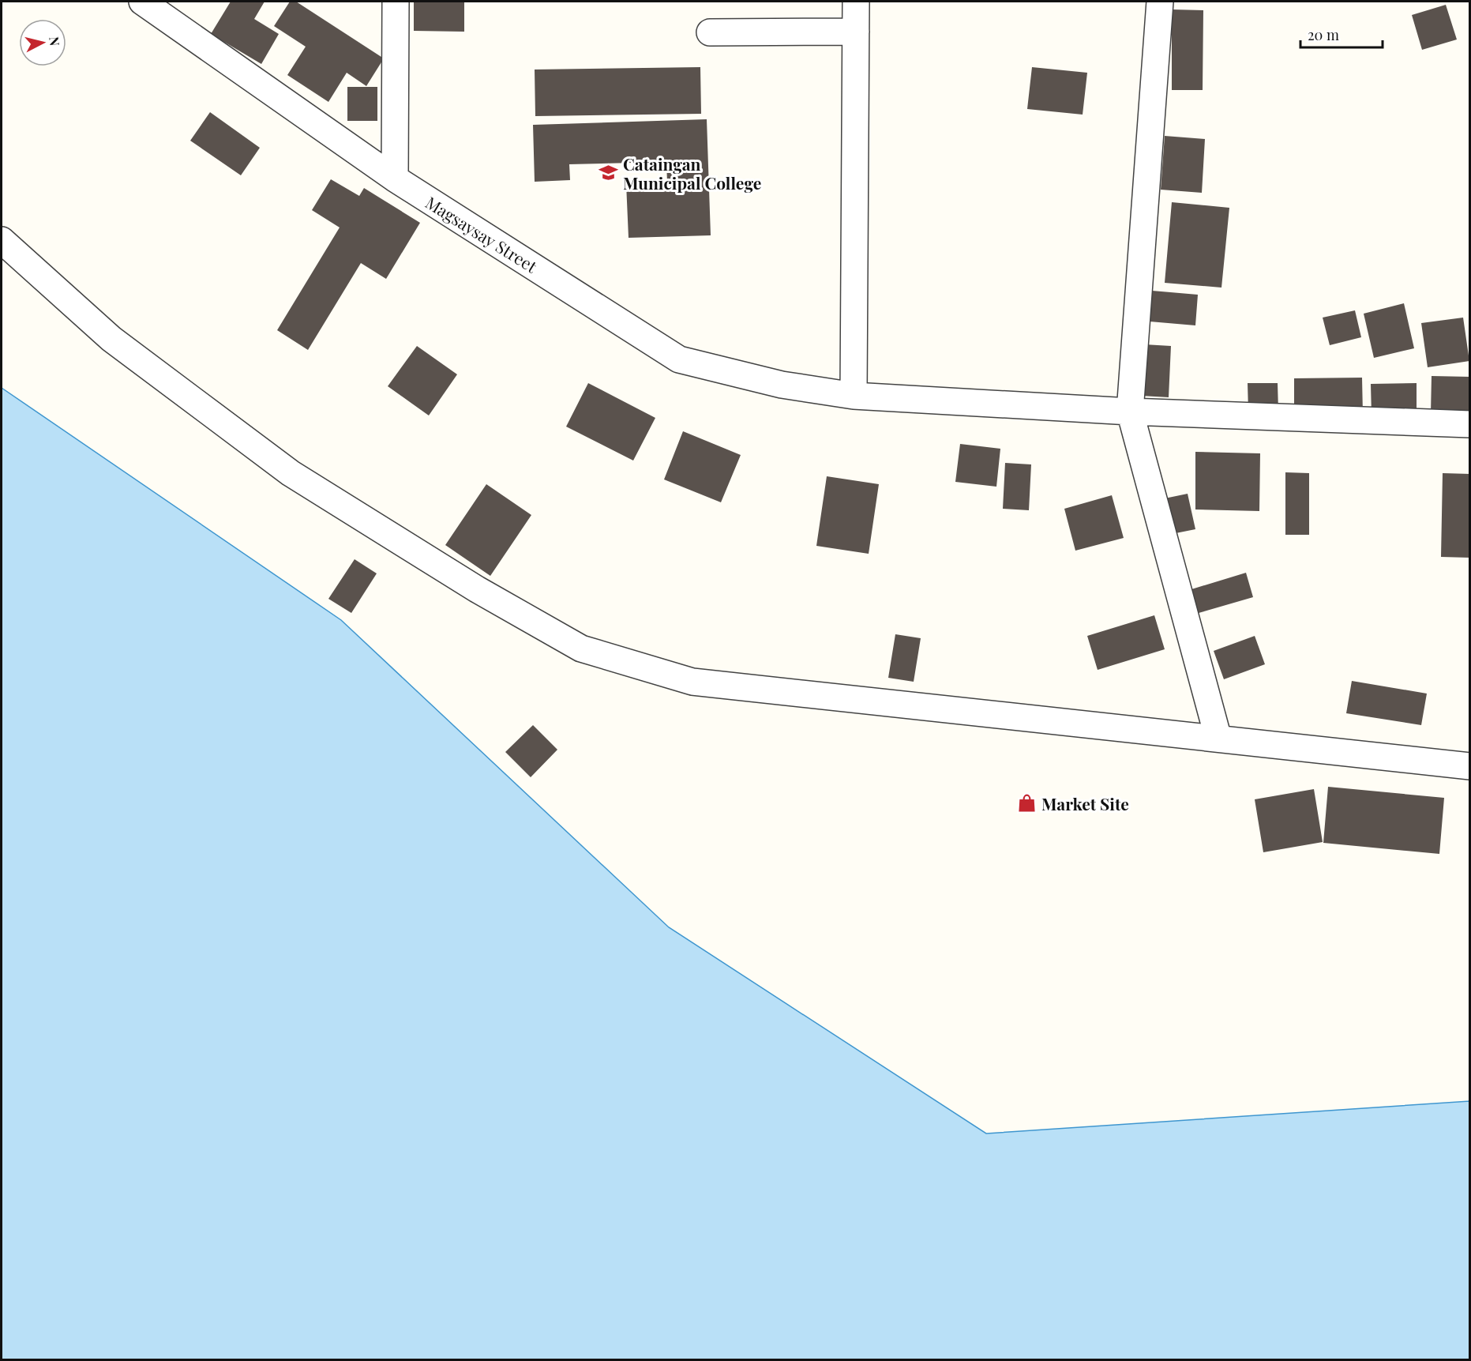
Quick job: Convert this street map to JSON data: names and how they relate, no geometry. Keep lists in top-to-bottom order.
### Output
{
  "streets": {
    "street": ["Magsaysay Street"]
  },
  "places": {
    "school or university": ["Cataingan Municipal College"],
    "shop": ["Market Site"]
  },
  "scale_bar": "20 m",
  "north": "right"
}
